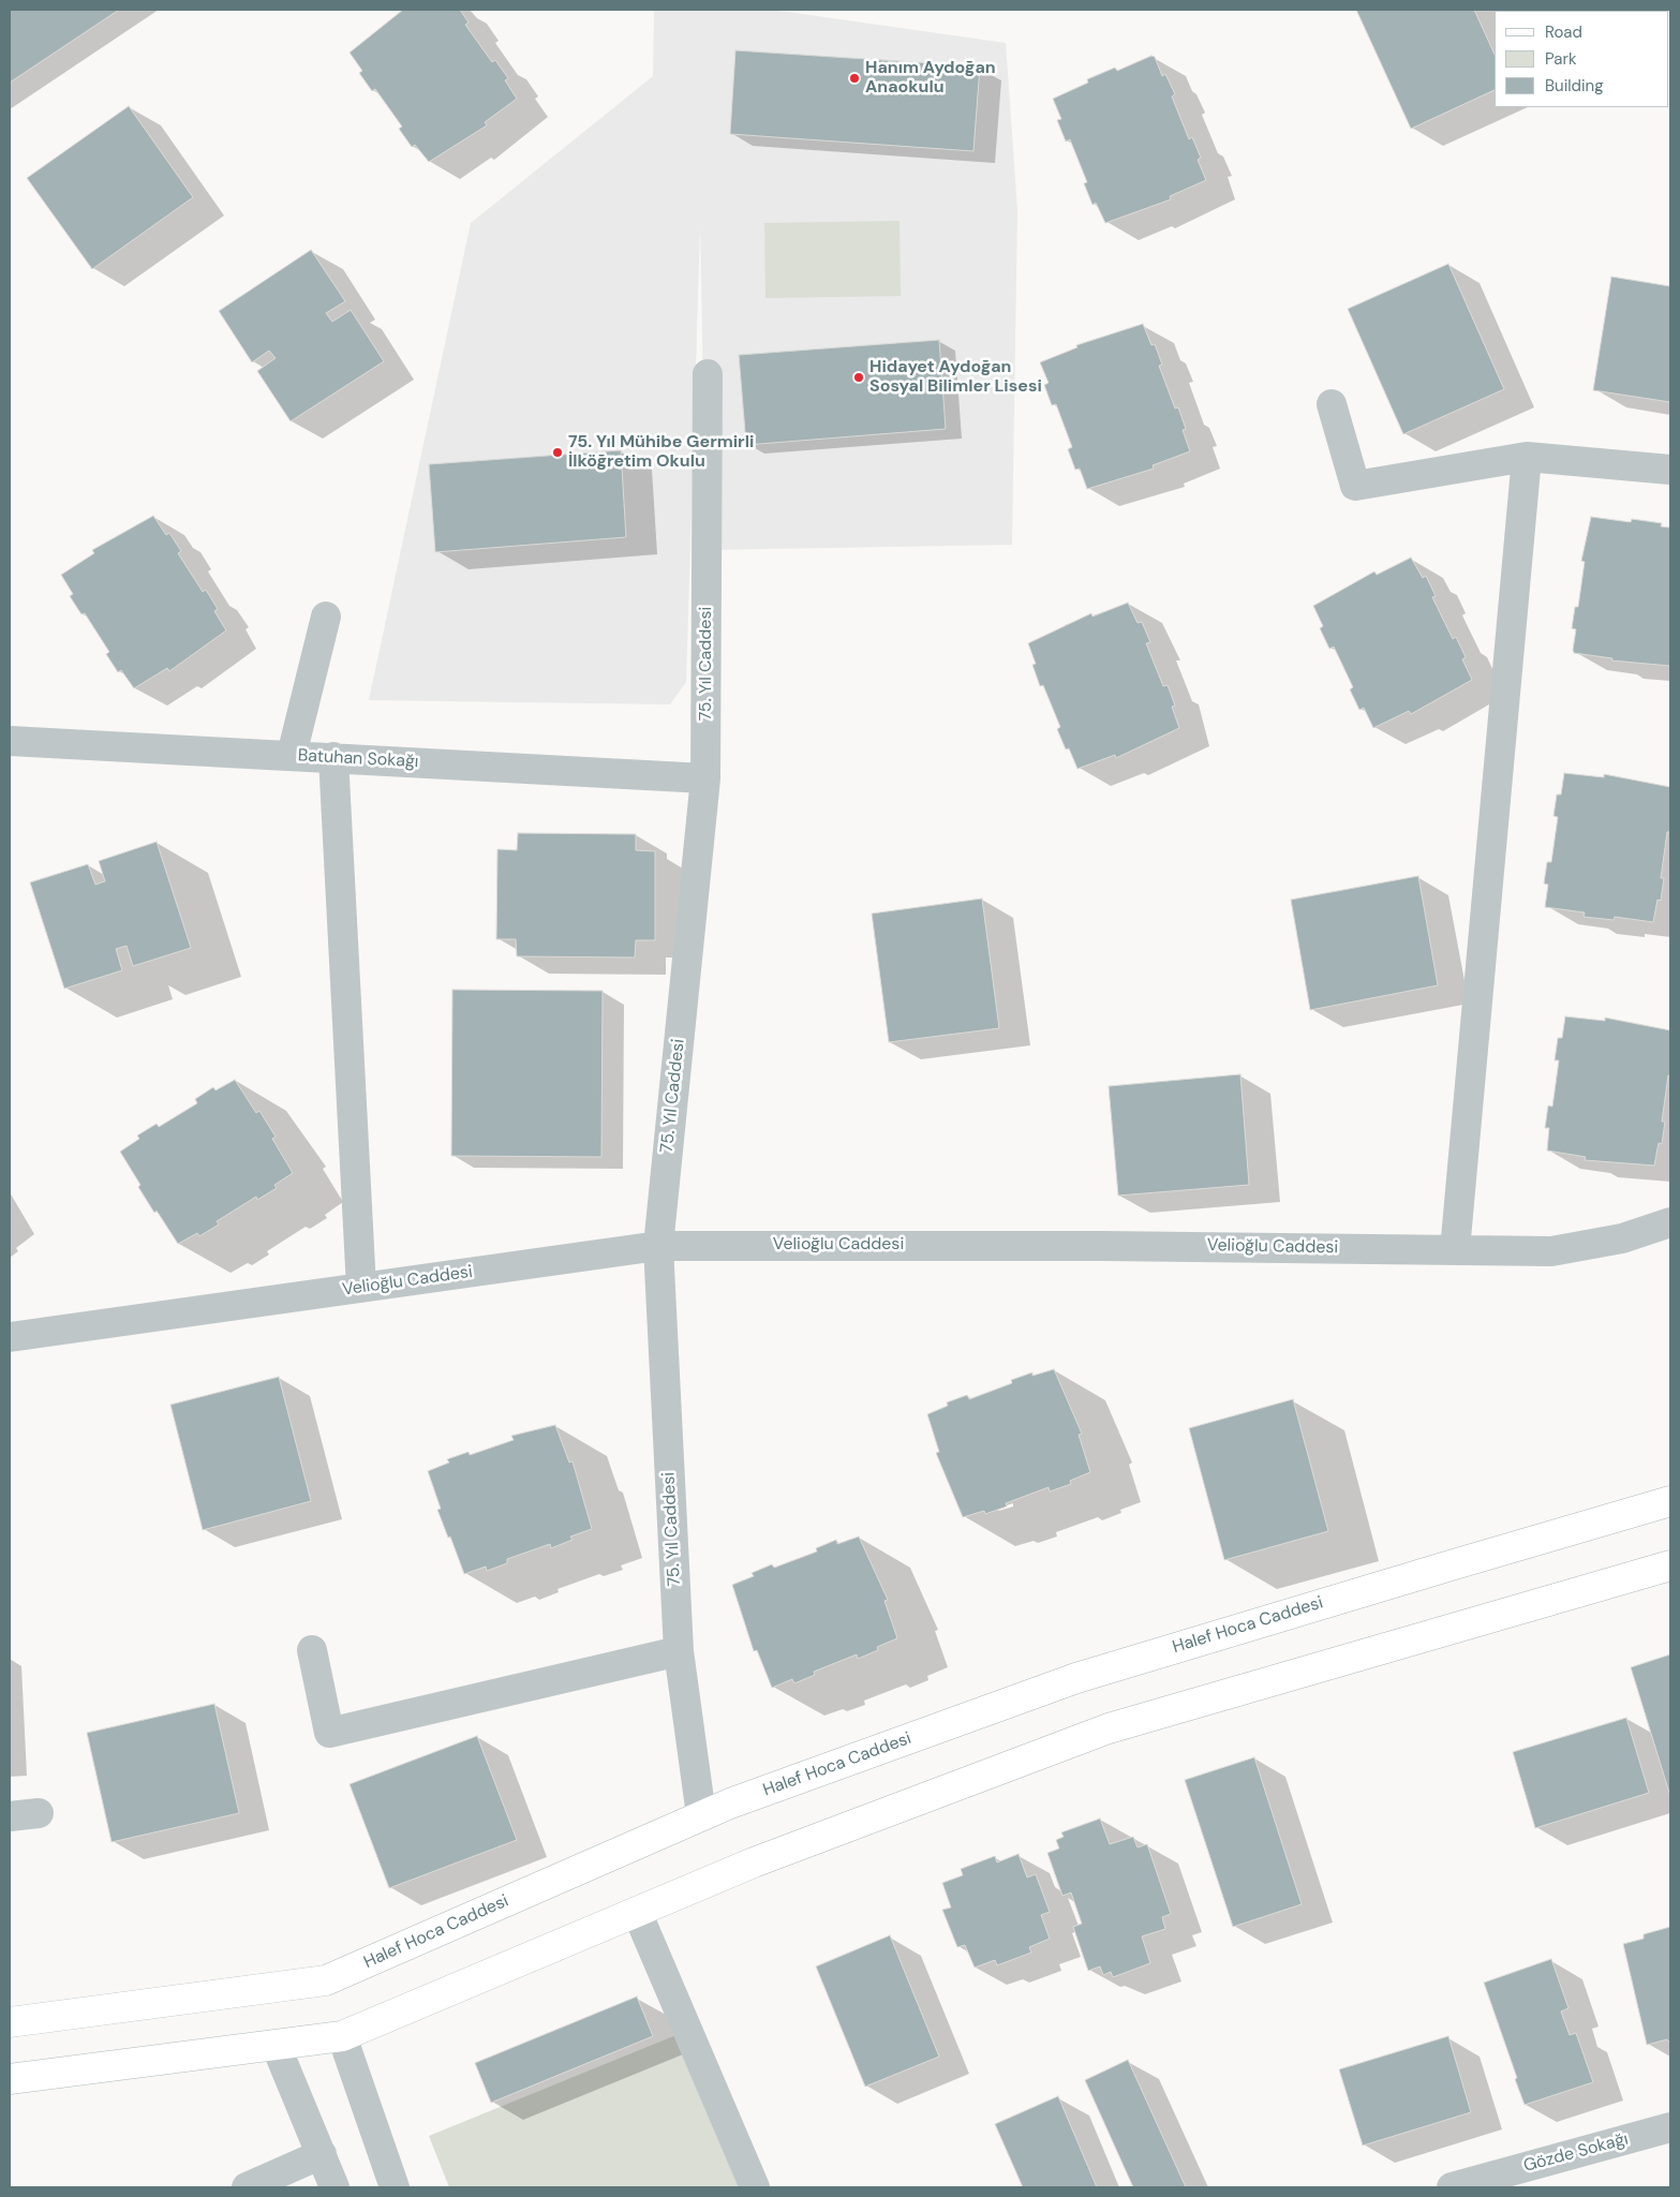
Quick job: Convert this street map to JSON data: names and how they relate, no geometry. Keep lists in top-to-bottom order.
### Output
{
  "streets": {
    "main road": ["Halef Hoca Caddesi"],
    "street": [
      "75. Yıl Caddesi",
      "Batuhan Sokağı",
      "Velioğlu Caddesi",
      "Gözde Sokağı"
    ]
  },
  "crossings": [
    ["75. Yıl Caddesi", "Batuhan Sokağı"],
    ["75. Yıl Caddesi", "Velioğlu Caddesi"],
    ["75. Yıl Caddesi", "Halef Hoca Caddesi"]
  ],
  "places": ["Hanım Aydoğan Anaokulu", "Hidayet Aydoğan Sosyal Bilimler Lisesi", "75. Yıl Mühibe Germirli İlköğretim Okulu"],
  "legend": ["Road", "Park", "Building"]
}
